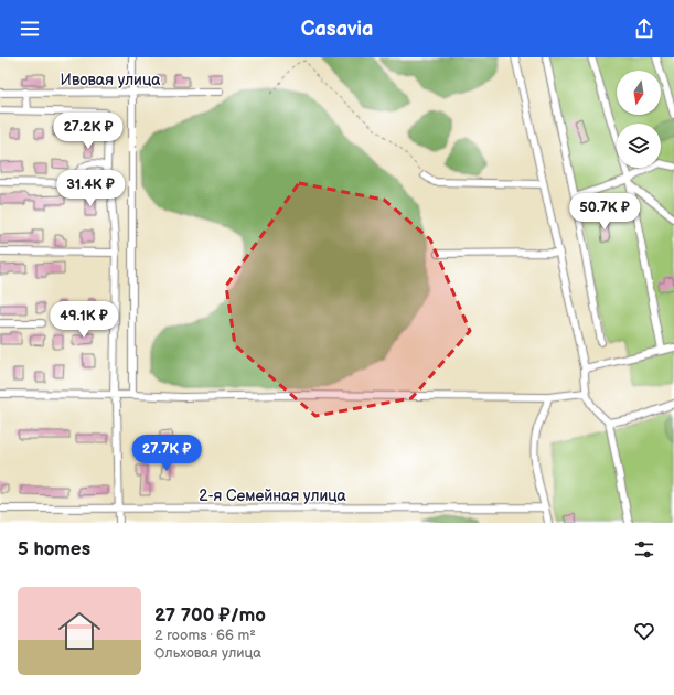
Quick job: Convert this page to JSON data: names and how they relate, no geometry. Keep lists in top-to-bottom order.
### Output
{
  "streets": {
    "street": ["Ивовая улица", "2-я Семейная улица"]
  },
  "north": "bottom",
  "page": {
    "header": "Casavia",
    "price": [
      "27.2K ₽",
      "31.4K ₽",
      "50.7K ₽",
      "49.1K ₽",
      "27.7K ₽"
    ],
    "heading": "5 homes",
    "list": [
      {
        "name": "27 700 ₽/mo",
        "note": "2 rooms · 66 m² · Ольховая улица"
      }
    ]
  }
}
